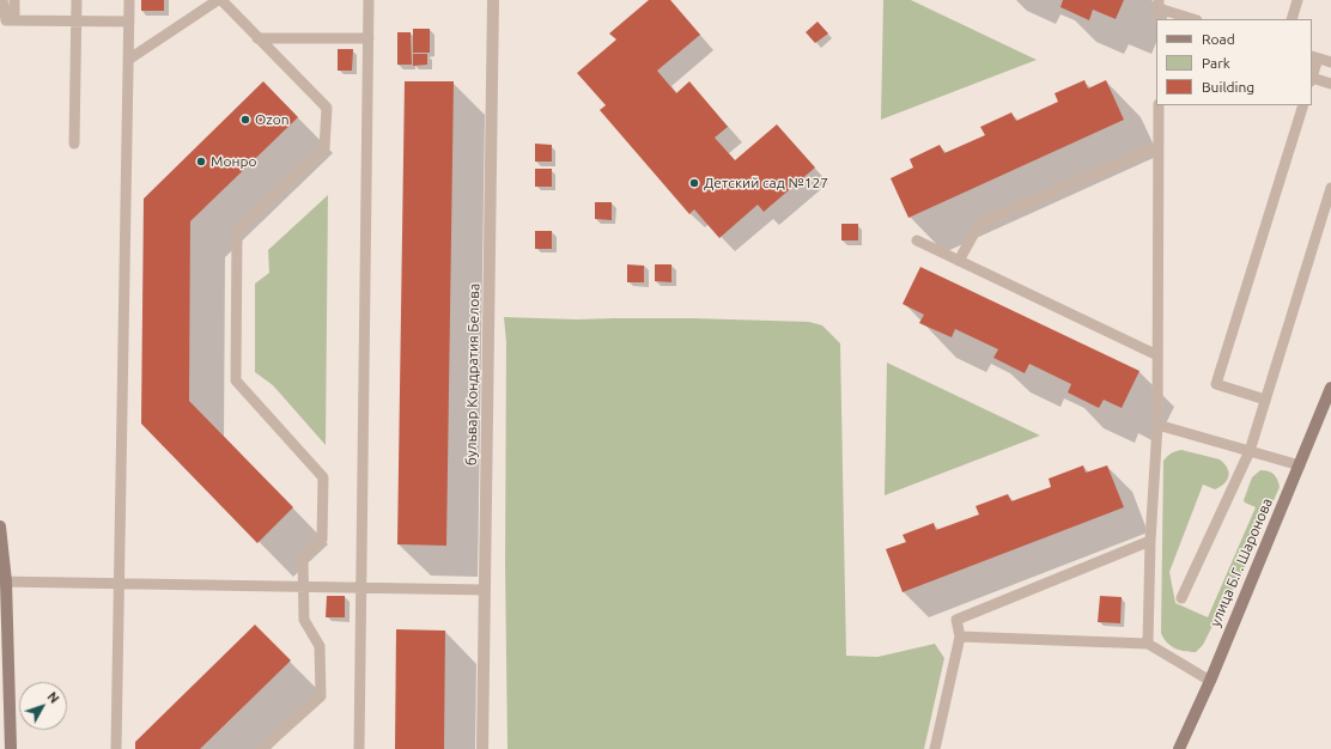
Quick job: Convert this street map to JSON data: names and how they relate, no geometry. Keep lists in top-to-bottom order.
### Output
{
  "streets": {
    "main road": ["улица Б.Г. Шаронова"],
    "street": ["бульвар Кондратия Белова"]
  },
  "places": ["Ozon", "Монро", "Детский сад №127"],
  "legend": ["Road", "Park", "Building"],
  "north": "top right"
}
